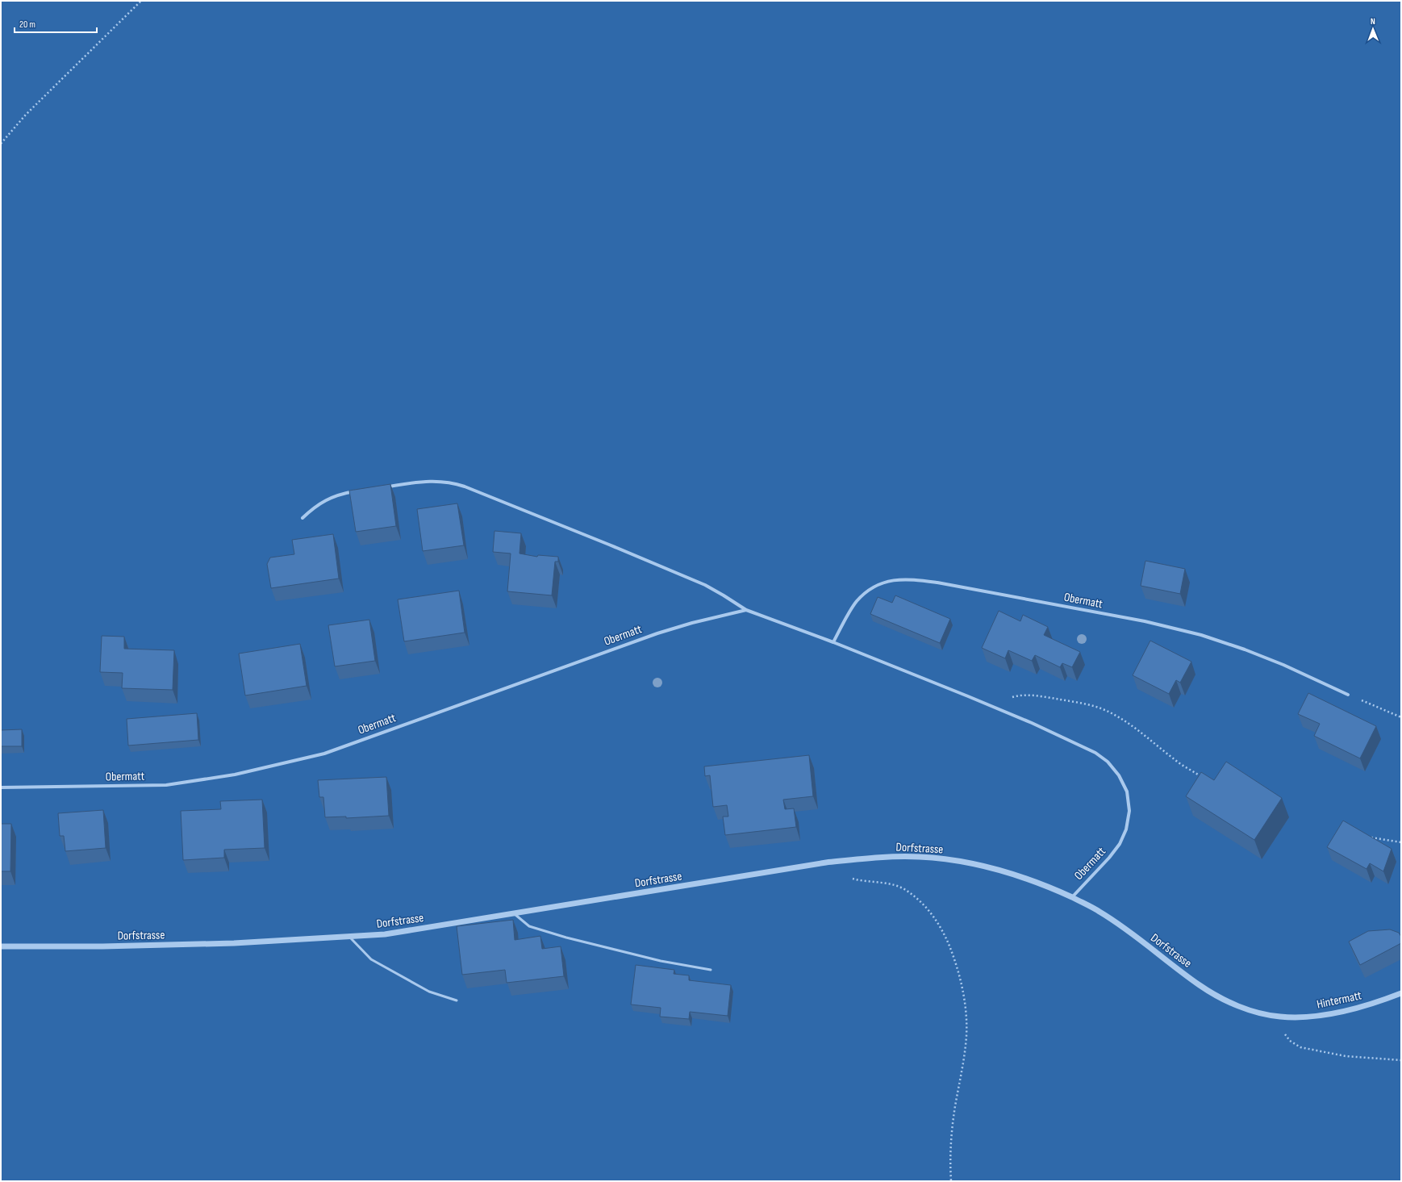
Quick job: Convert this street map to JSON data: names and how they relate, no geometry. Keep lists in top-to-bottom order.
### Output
{
  "streets": {
    "street": ["Obermatt", "Dorfstrasse", "Hintermatt"]
  },
  "crossings": [
    ["Obermatt", "Dorfstrasse"],
    ["Dorfstrasse", "Hintermatt"]
  ],
  "scale_bar": "20 m",
  "north": "top"
}
